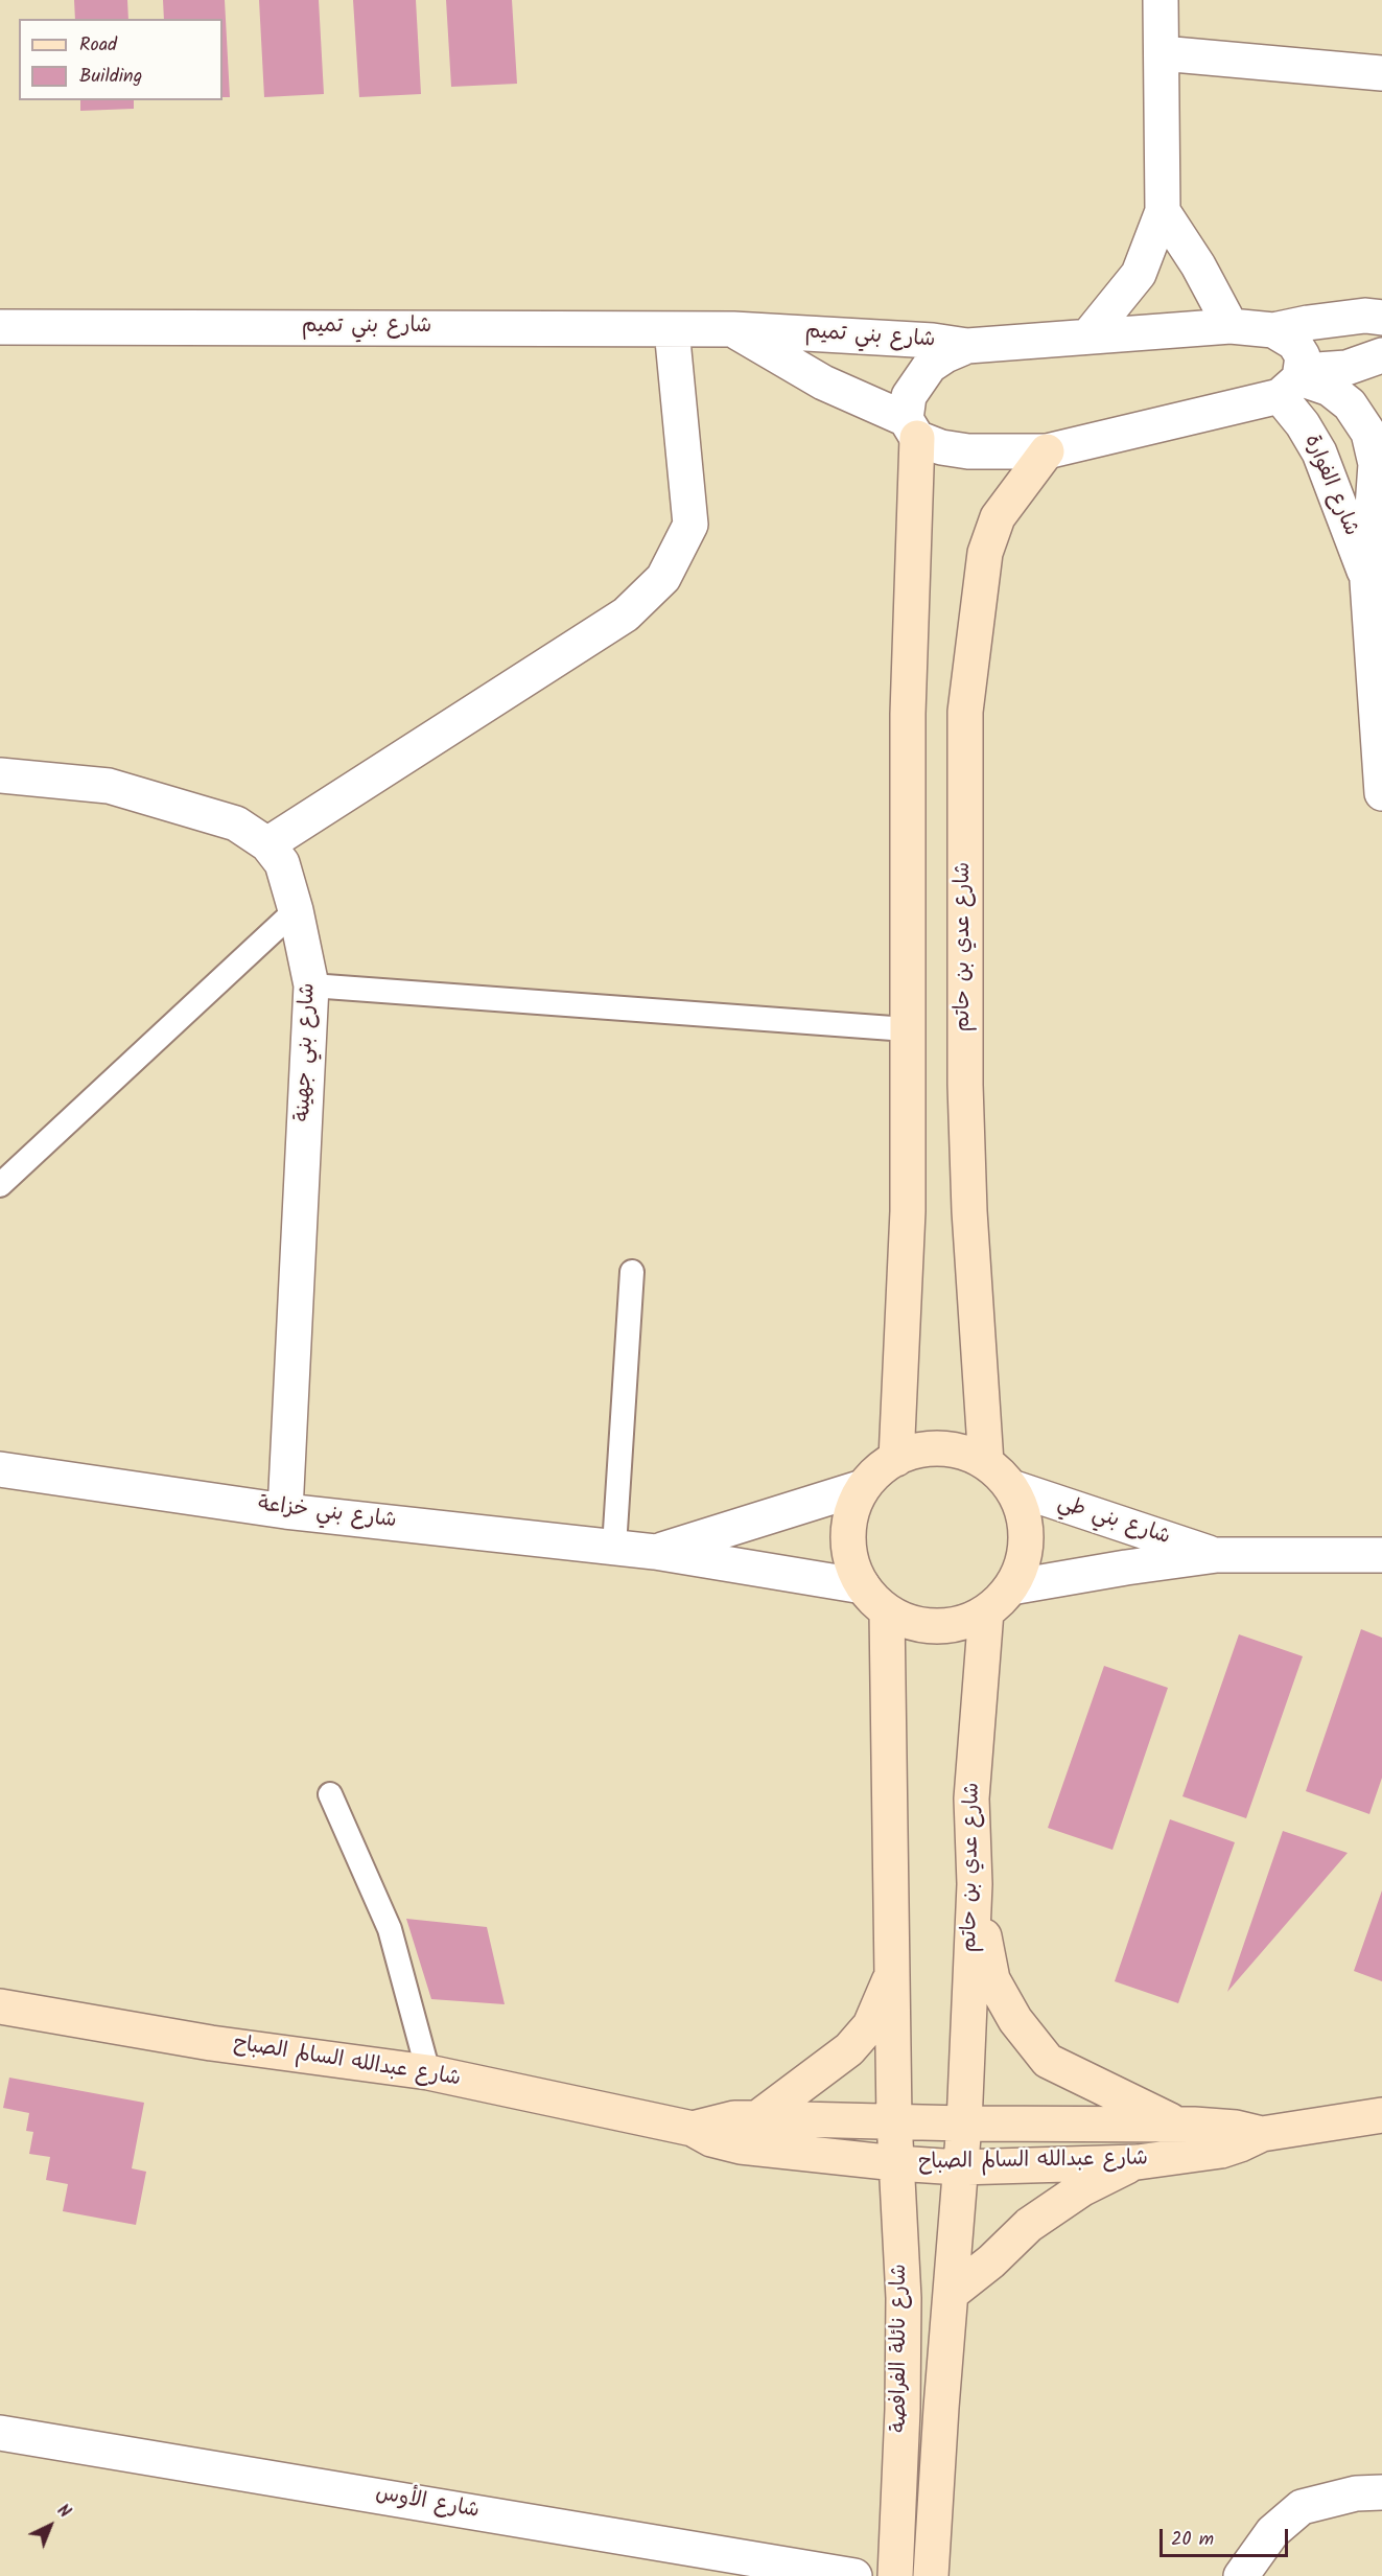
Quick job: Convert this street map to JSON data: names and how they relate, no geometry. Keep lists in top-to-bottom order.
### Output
{
  "streets": {
    "street": [
      "شارع بني تميم",
      "شارع الفوارة",
      "شارع عدي بن حاتم",
      "شارع بني جهينة",
      "شارع بني خزاعة",
      "شارع بني طي",
      "شارع عبدالله السالم الصباح",
      "شارع نائلة الفرافصة",
      "شارع الأوس"
    ]
  },
  "crossings": [
    ["شارع بني تميم", "شارع الفوارة"],
    ["شارع بني تميم", "شارع عدي بن حاتم"],
    ["شارع عدي بن حاتم", "شارع بني خزاعة"],
    ["شارع عدي بن حاتم", "شارع بني طي"],
    ["شارع عدي بن حاتم", "شارع عبدالله السالم الصباح"],
    ["شارع عدي بن حاتم", "شارع نائلة الفرافصة"],
    ["شارع بني جهينة", "شارع بني خزاعة"],
    ["شارع بني خزاعة", "شارع بني طي"],
    ["شارع عبدالله السالم الصباح", "شارع نائلة الفرافصة"]
  ],
  "legend": ["Road", "Building"],
  "scale_bar": "20 m",
  "north": "top right"
}
